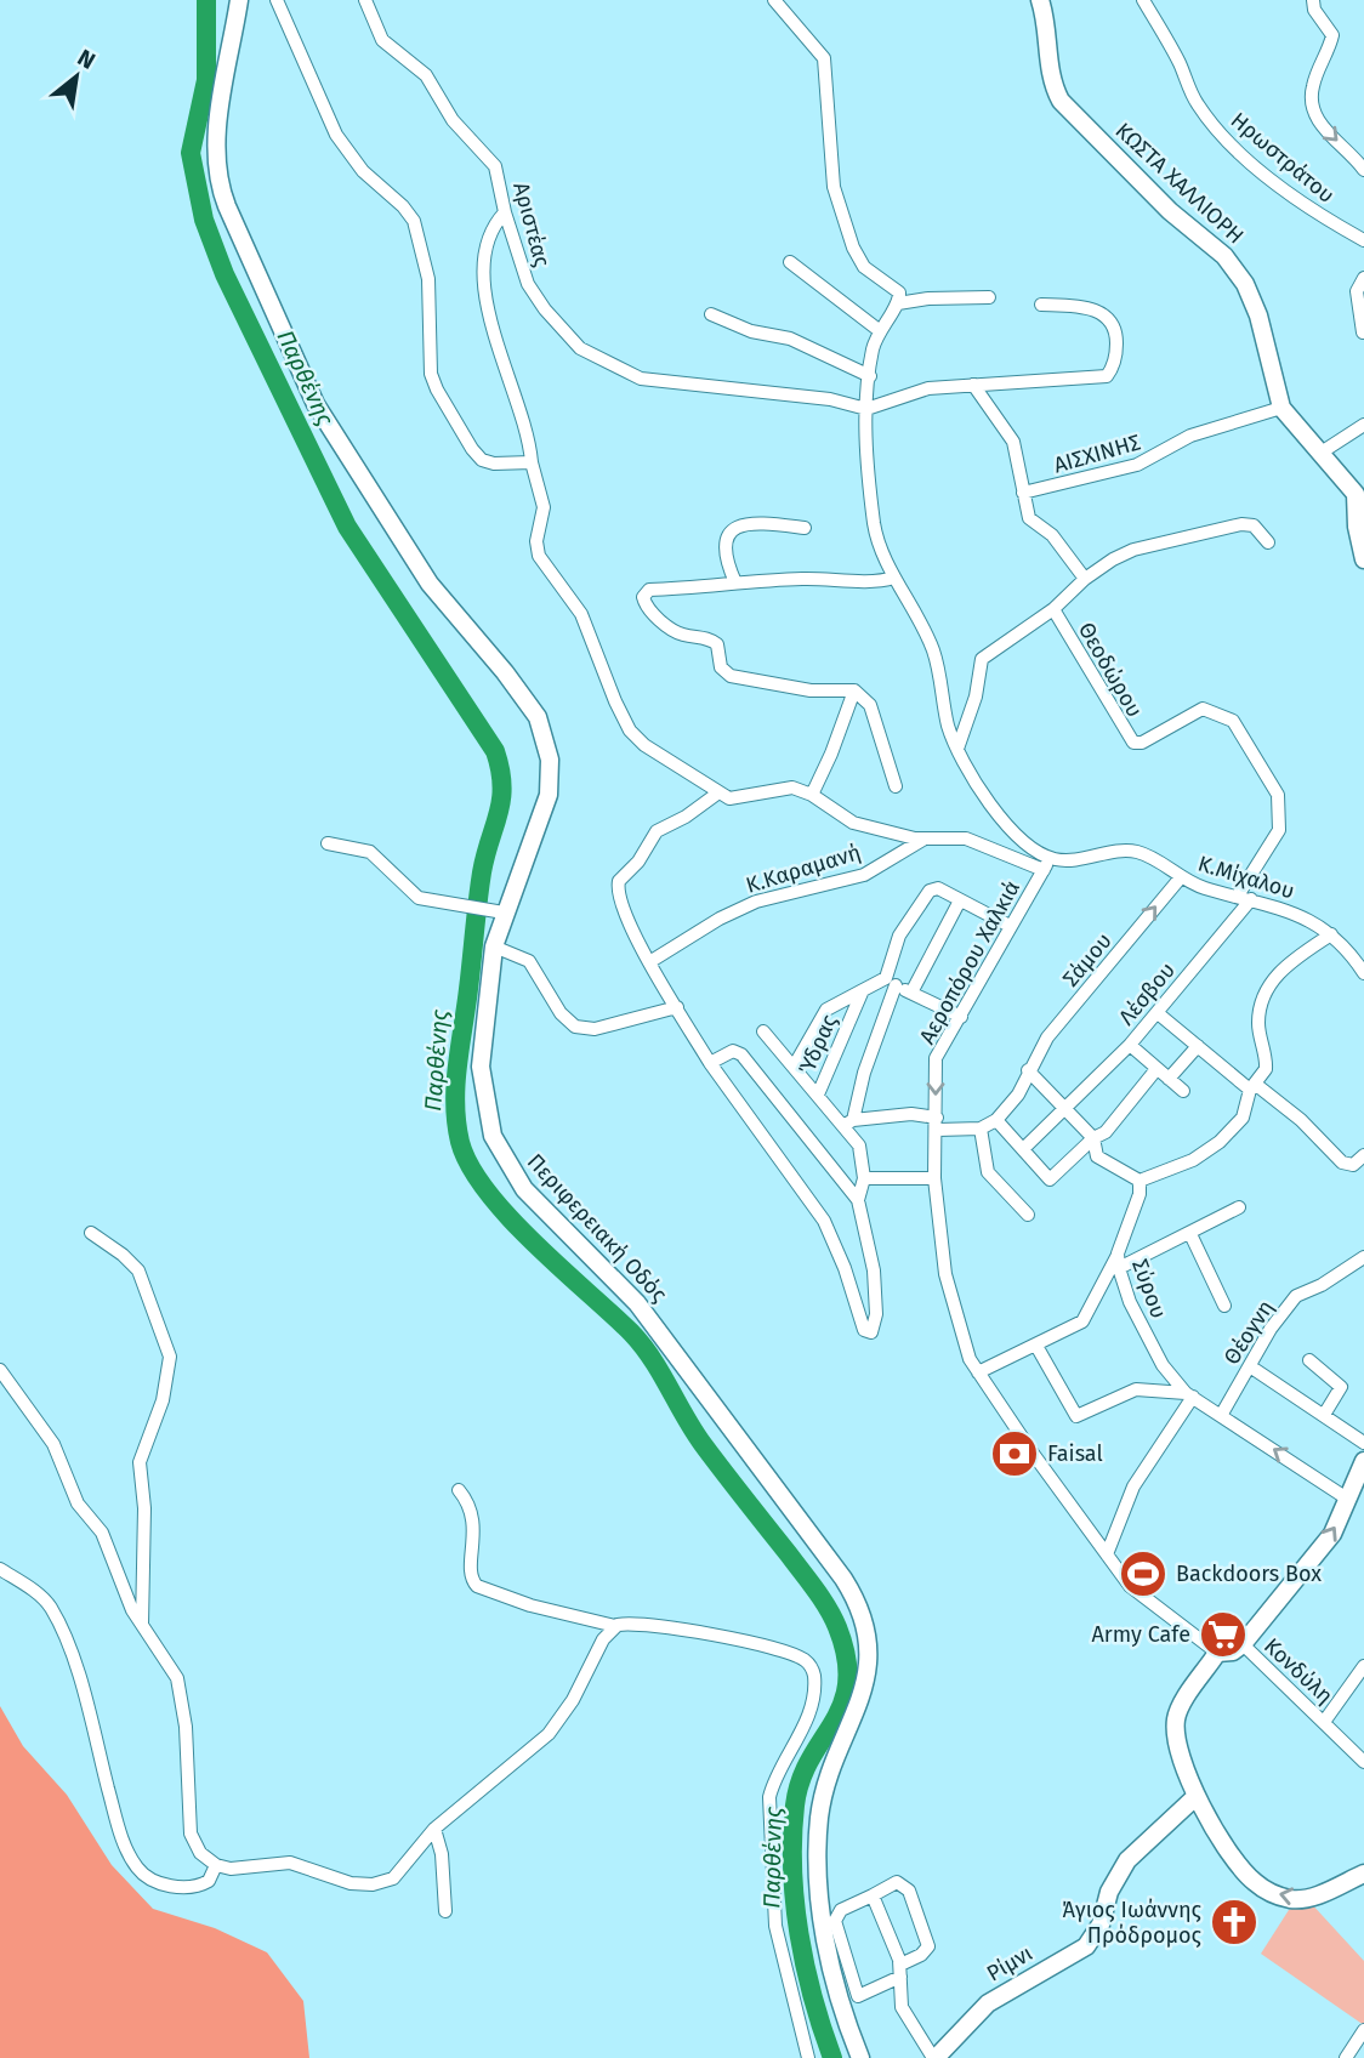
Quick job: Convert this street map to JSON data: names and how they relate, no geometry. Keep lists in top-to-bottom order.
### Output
{
  "streets": {
    "main road": ["ΚΩΣΤΑ ΧΑΛΛΙΟΡΗ", "Περιφερειακή Οδός", "Ρίμνι"],
    "street": [
      "Ηρωστράτου",
      "Αριστέας",
      "ΑΙΣΧΙΝΗΣ",
      "Θεοδώρου",
      "Κ.Καραμανή",
      "Κ.Μίχαλου",
      "Σάμου",
      "Αεροπόρου Χαλκιά",
      "Λέσβου",
      "Ύδρας",
      "Σύρου",
      "Θέογνη",
      "Κονδύλη"
    ]
  },
  "crossings": [
    ["ΚΩΣΤΑ ΧΑΛΛΙΟΡΗ", "ΑΙΣΧΙΝΗΣ"],
    ["Θεοδώρου", "Κ.Μίχαλου"],
    ["Κ.Μίχαλου", "Σάμου"],
    ["Κ.Μίχαλου", "Αεροπόρου Χαλκιά"],
    ["Κ.Μίχαλου", "Λέσβου"]
  ],
  "one_way": ["Σάμου"],
  "water": ["Παρθένης"],
  "places": {
    "bank": ["Faisal"],
    "sports": ["Backdoors Box"],
    "supermarket": ["Army Cafe"],
    "church": ["Άγιος Ιωάννης Πρόδρομος"]
  },
  "north": "top right"
}
